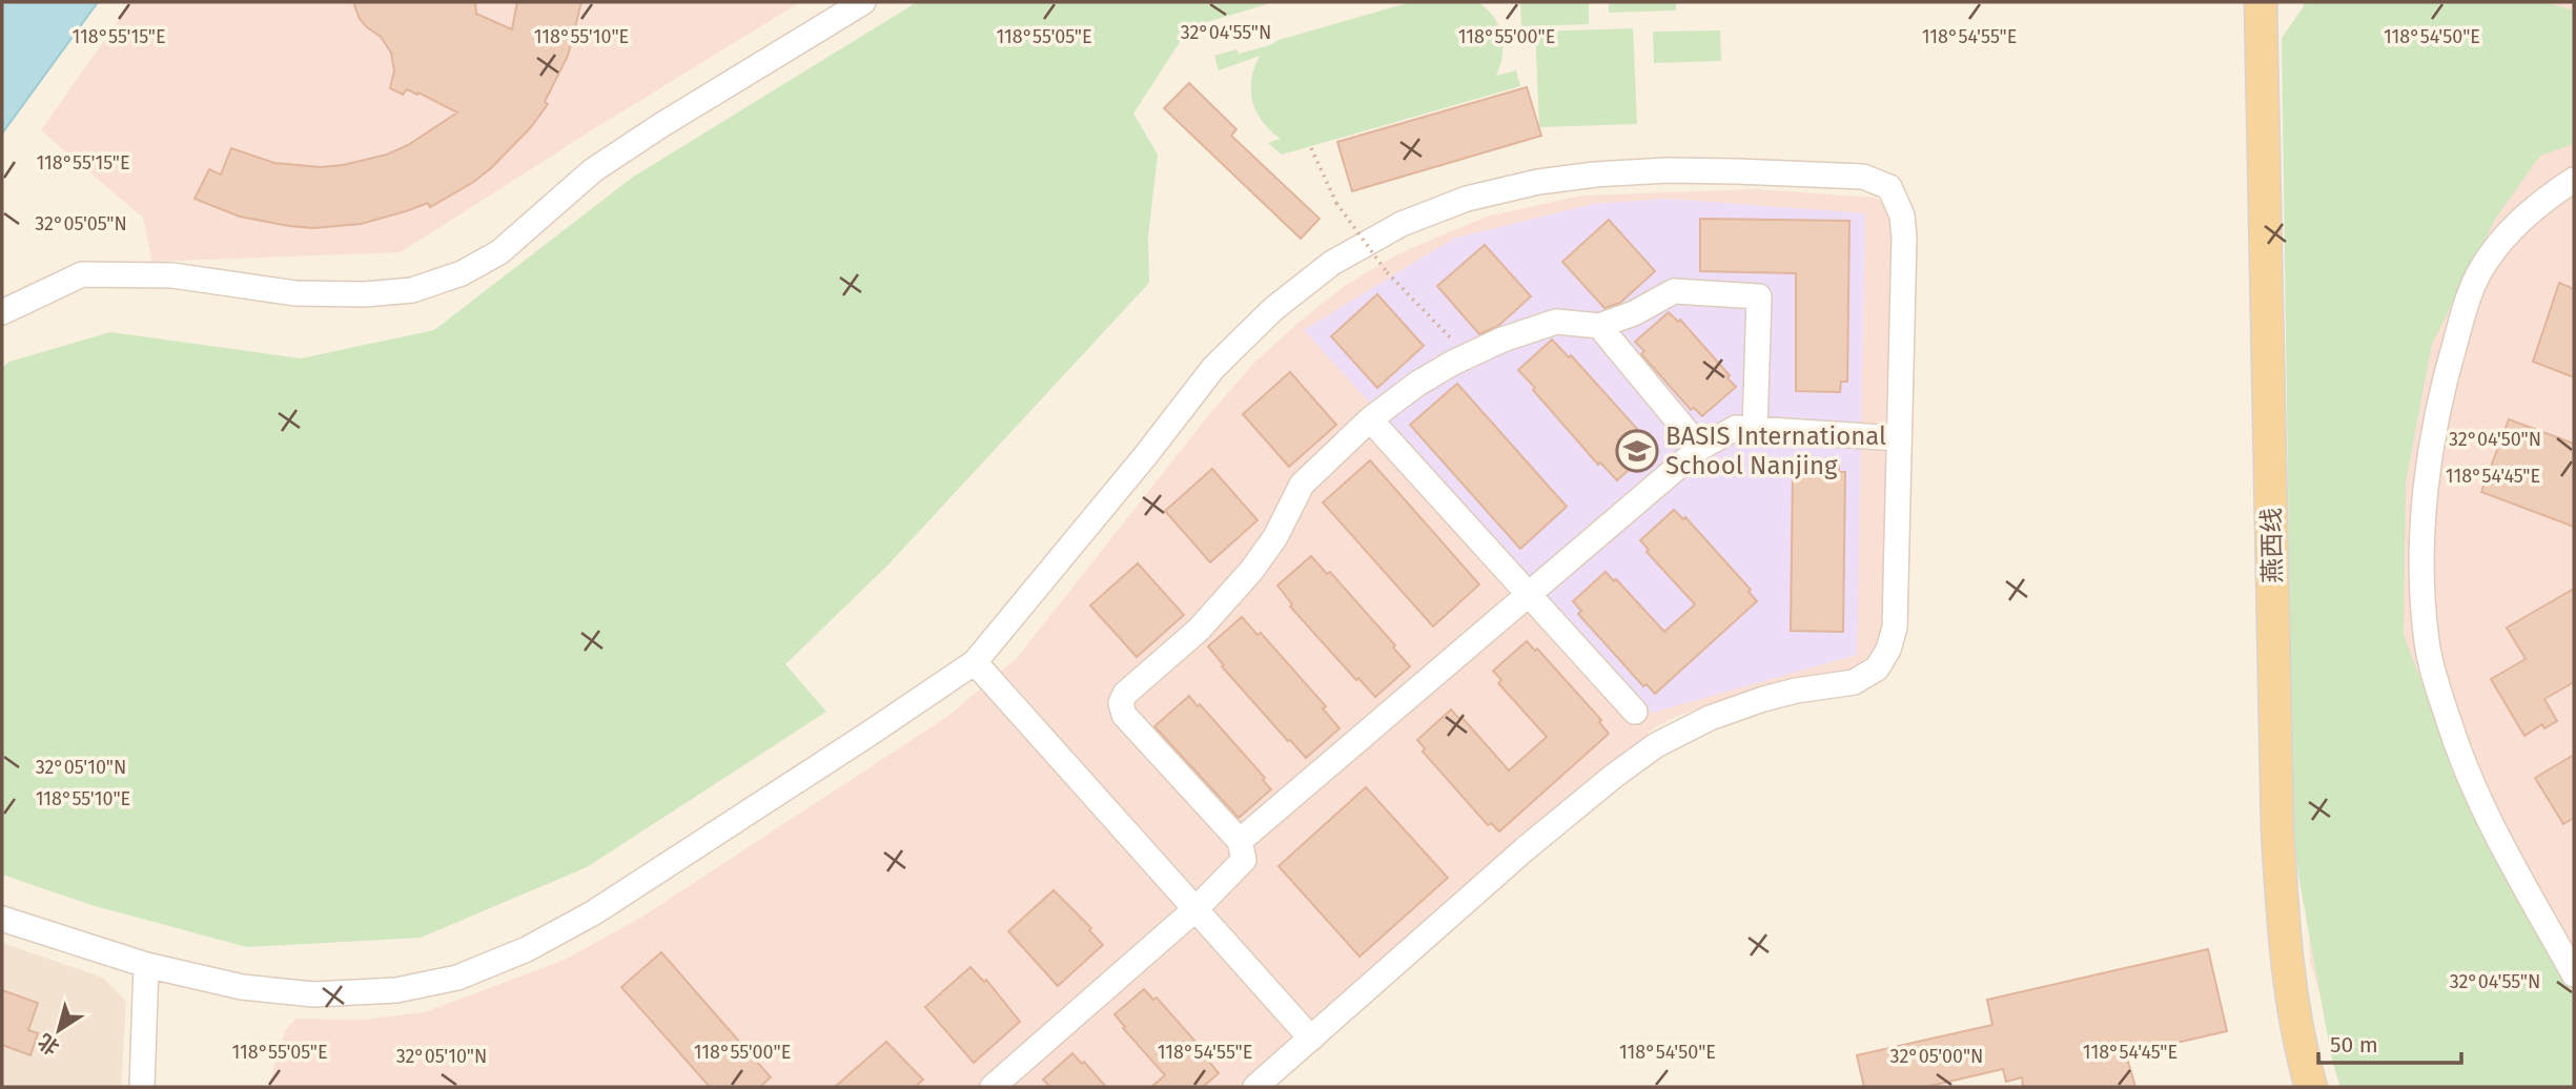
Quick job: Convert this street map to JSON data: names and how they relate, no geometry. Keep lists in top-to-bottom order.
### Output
{
  "streets": {
    "main road": ["燕西线"]
  },
  "places": {
    "school or university": ["BASIS International School Nanjing"]
  },
  "scale_bar": "50 m",
  "north": "bottom left",
  "coordinates": [
    "32°04'55\"N",
    "118°55'05\"E",
    "118°55'00\"E",
    "118°54'50\"E",
    "118°55'15\"E",
    "118°55'10\"E",
    "118°54'55\"E",
    "32°05'05\"N",
    "32°04'50\"N",
    "118°54'45\"E",
    "32°05'10\"N",
    "32°05'00\"N"
  ]
}
